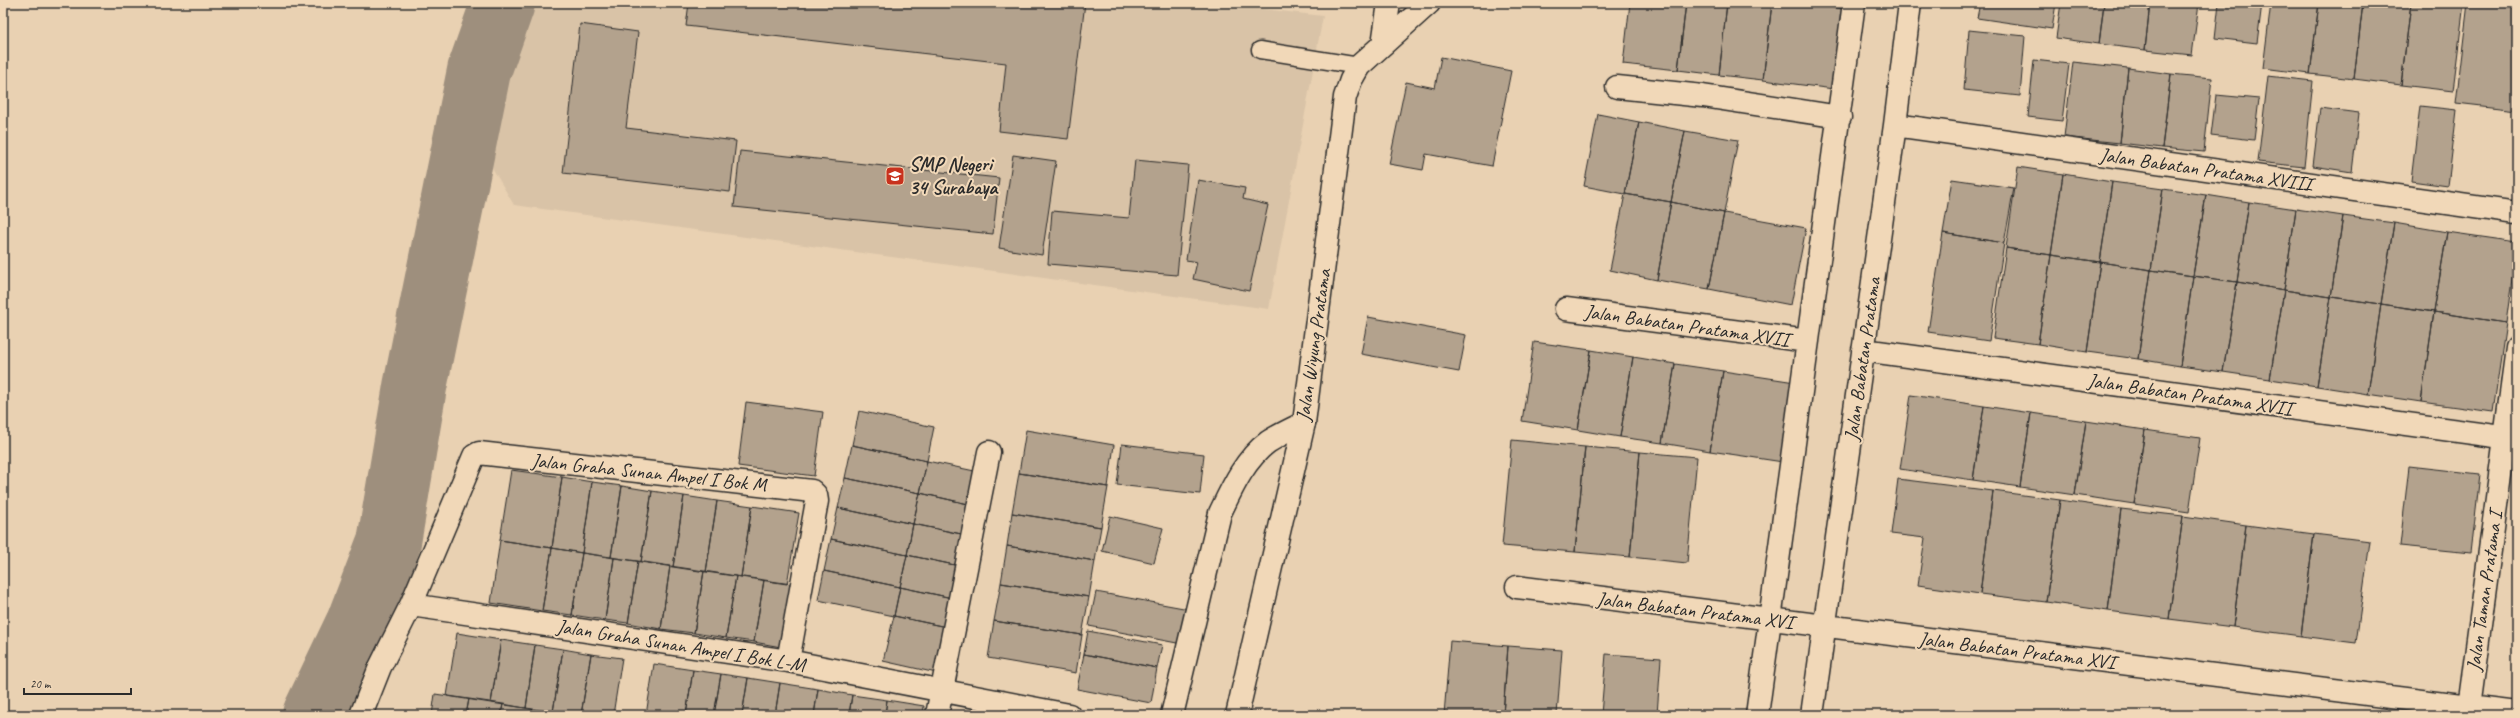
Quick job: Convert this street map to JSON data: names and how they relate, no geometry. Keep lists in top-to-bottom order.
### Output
{
  "streets": {
    "street": [
      "Jalan Babatan Pratama XVIII",
      "Jalan Babatan Pratama XVII",
      "Jalan Wiyung Pratama",
      "Jalan Babatan Pratama",
      "Jalan Graha Sunan Ampel I Bok M",
      "Jalan Taman Pratama I",
      "Jalan Babatan Pratama XVI",
      "Jalan Graha Sunan Ampel I Bok L-M"
    ]
  },
  "crossings": [
    ["Jalan Babatan Pratama XVIII", "Jalan Babatan Pratama"],
    ["Jalan Babatan Pratama XVII", "Jalan Babatan Pratama"],
    ["Jalan Babatan Pratama XVII", "Jalan Taman Pratama I"],
    ["Jalan Babatan Pratama", "Jalan Babatan Pratama XVI"],
    ["Jalan Graha Sunan Ampel I Bok M", "Jalan Graha Sunan Ampel I Bok L-M"],
    ["Jalan Taman Pratama I", "Jalan Babatan Pratama XVI"]
  ],
  "places": {
    "school or university": ["SMP Negeri 34 Surabaya"]
  },
  "scale_bar": "20 m"
}
